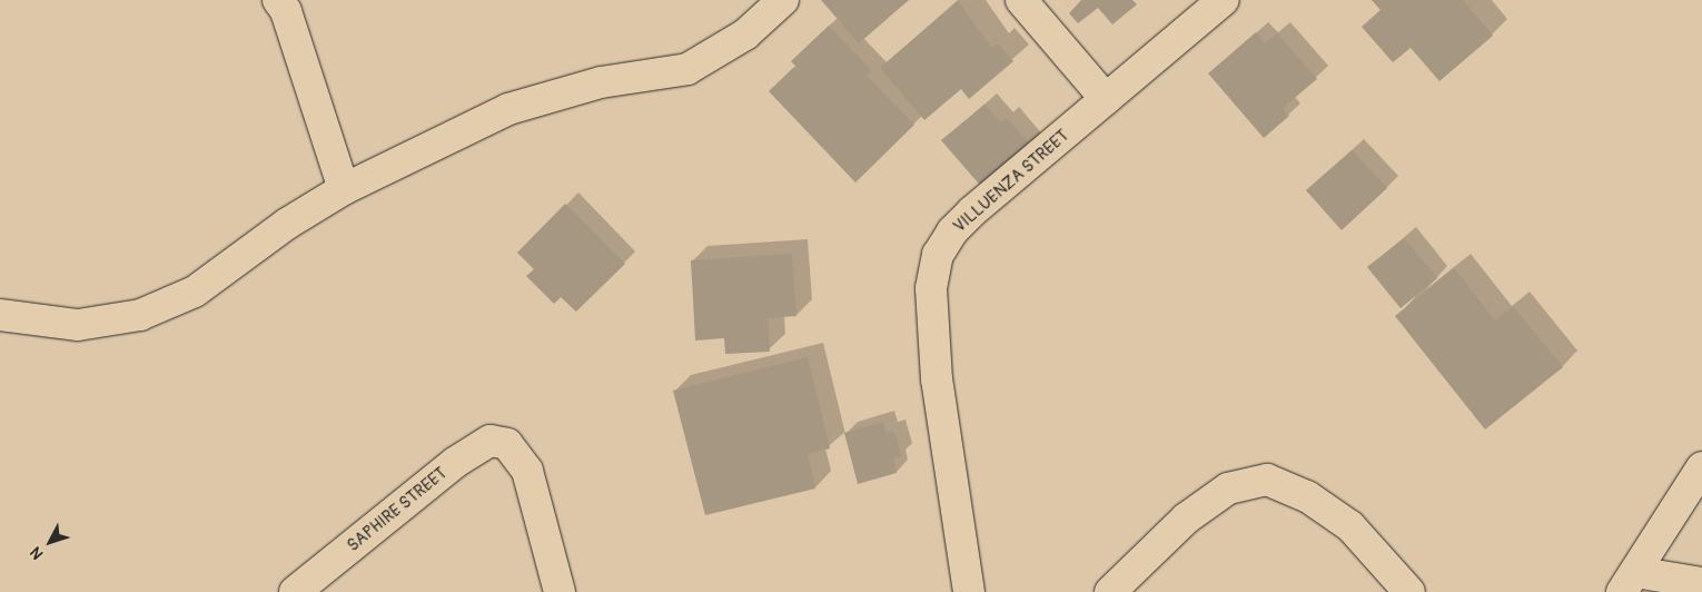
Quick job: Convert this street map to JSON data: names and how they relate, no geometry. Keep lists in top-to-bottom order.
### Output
{
  "streets": {
    "street": ["VILLUENZA STREET", "SAPHIRE STREET"]
  },
  "north": "bottom left"
}
